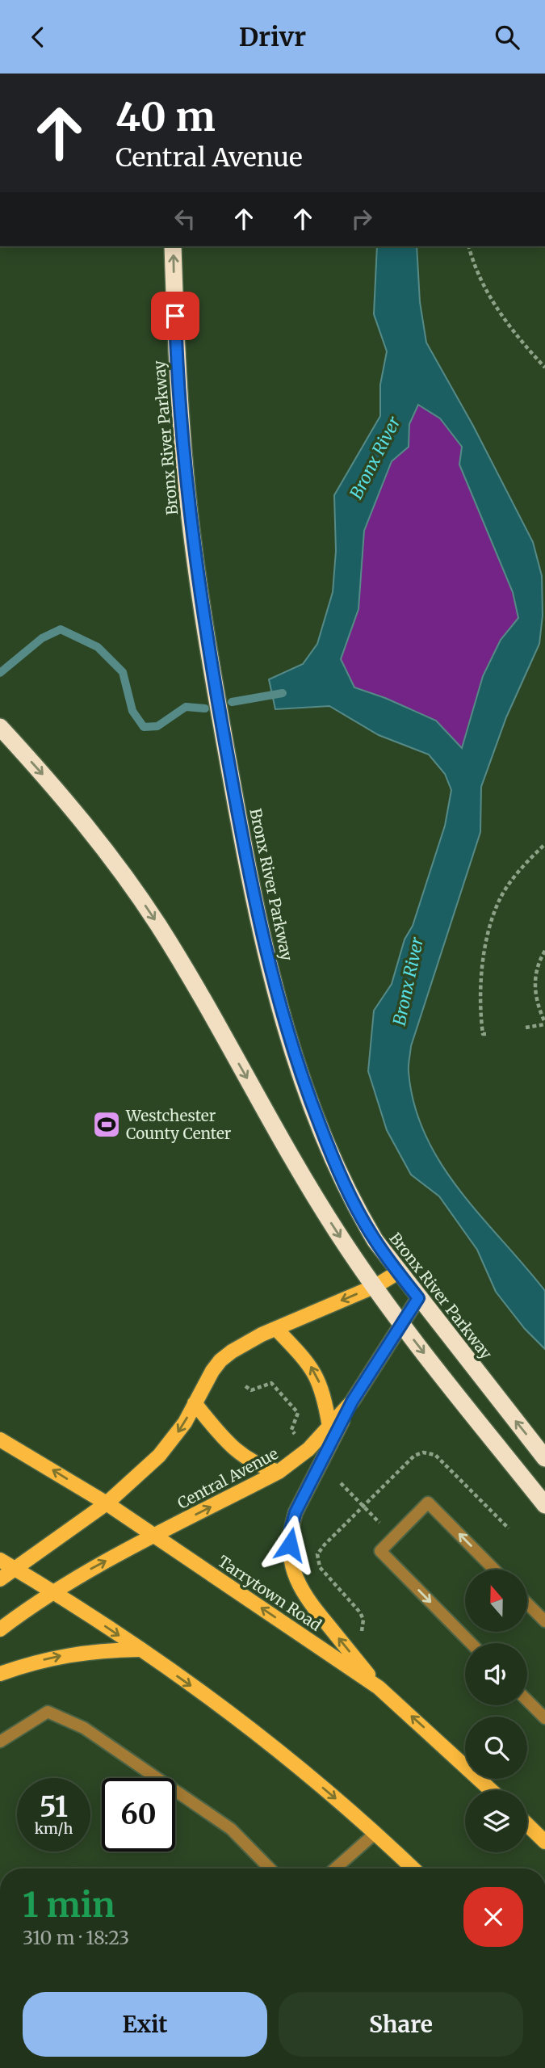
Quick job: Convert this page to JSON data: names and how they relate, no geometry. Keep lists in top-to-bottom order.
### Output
{
  "streets": {
    "highway": ["Bronx River Parkway"],
    "main road": ["Central Avenue", "Tarrytown Road"]
  },
  "crossings": [
    ["Bronx River Parkway", "Central Avenue"],
    ["Central Avenue", "Tarrytown Road"]
  ],
  "water": ["Bronx River"],
  "places": {
    "sports": ["Westchester County Center"]
  },
  "north": "top",
  "page": {
    "header": "Drivr",
    "turn": ["40 m", "Central Avenue"],
    "speed": "51 km/h",
    "limit": "60",
    "heading": ["1 min", "310 m · 18:23"],
    "buttons": ["Exit", "Share"]
  }
}
